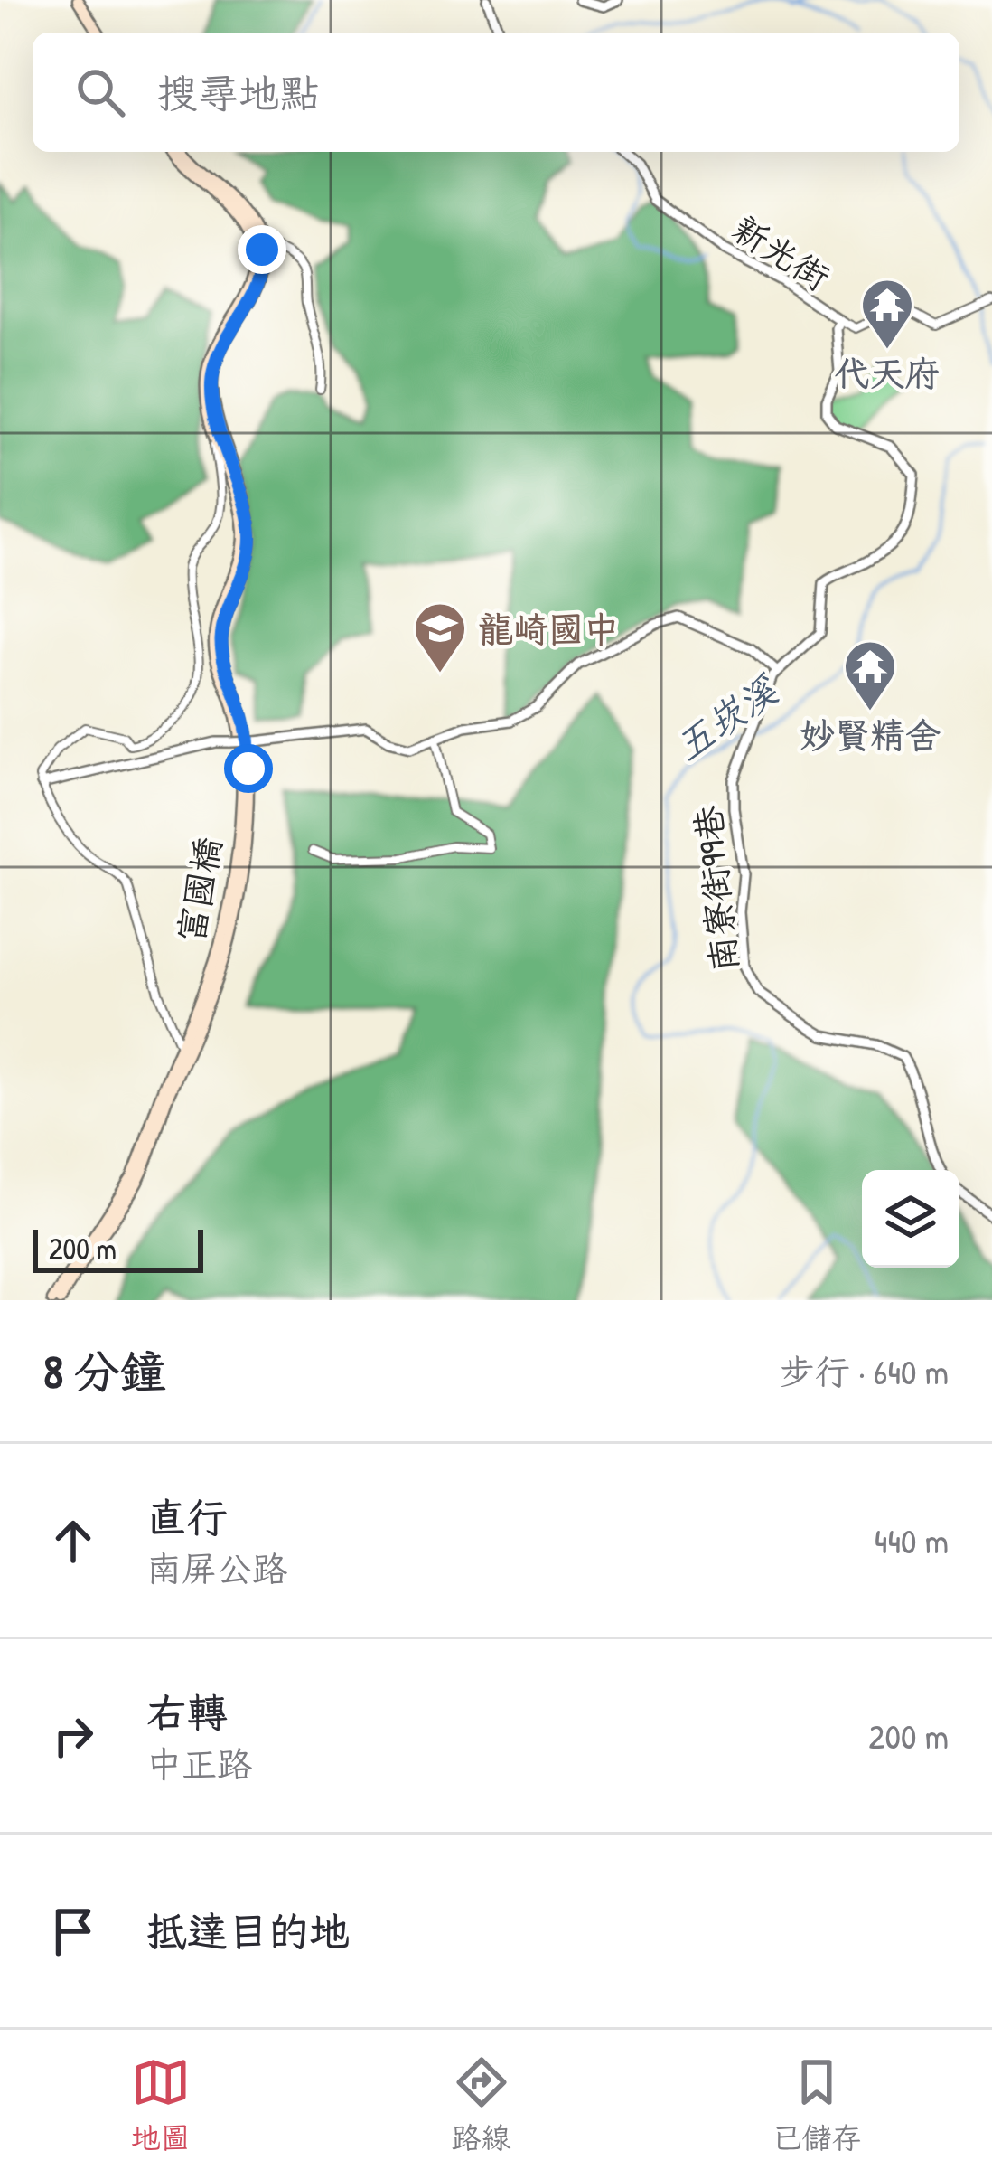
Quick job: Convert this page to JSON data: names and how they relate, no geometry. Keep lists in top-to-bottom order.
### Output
{
  "streets": {
    "main road": ["富國橋"],
    "street": ["新光街", "南寮街99巷"]
  },
  "water": ["五崁溪"],
  "places": {
    "temple": ["代天府", "妙賢精舍"],
    "school or university": ["龍崎國中"]
  },
  "scale_bar": "200 m",
  "page": {
    "search": "搜尋地點",
    "scale": "200 m",
    "heading": ["8 分鐘", "步行 · 640 m"],
    "list": [
      ["直行", "南屏公路", "440 m"],
      ["右轉", "中正路", "200 m"],
      "抵達目的地"
    ],
    "nav": ["地圖", "路線", "已儲存"]
  }
}
